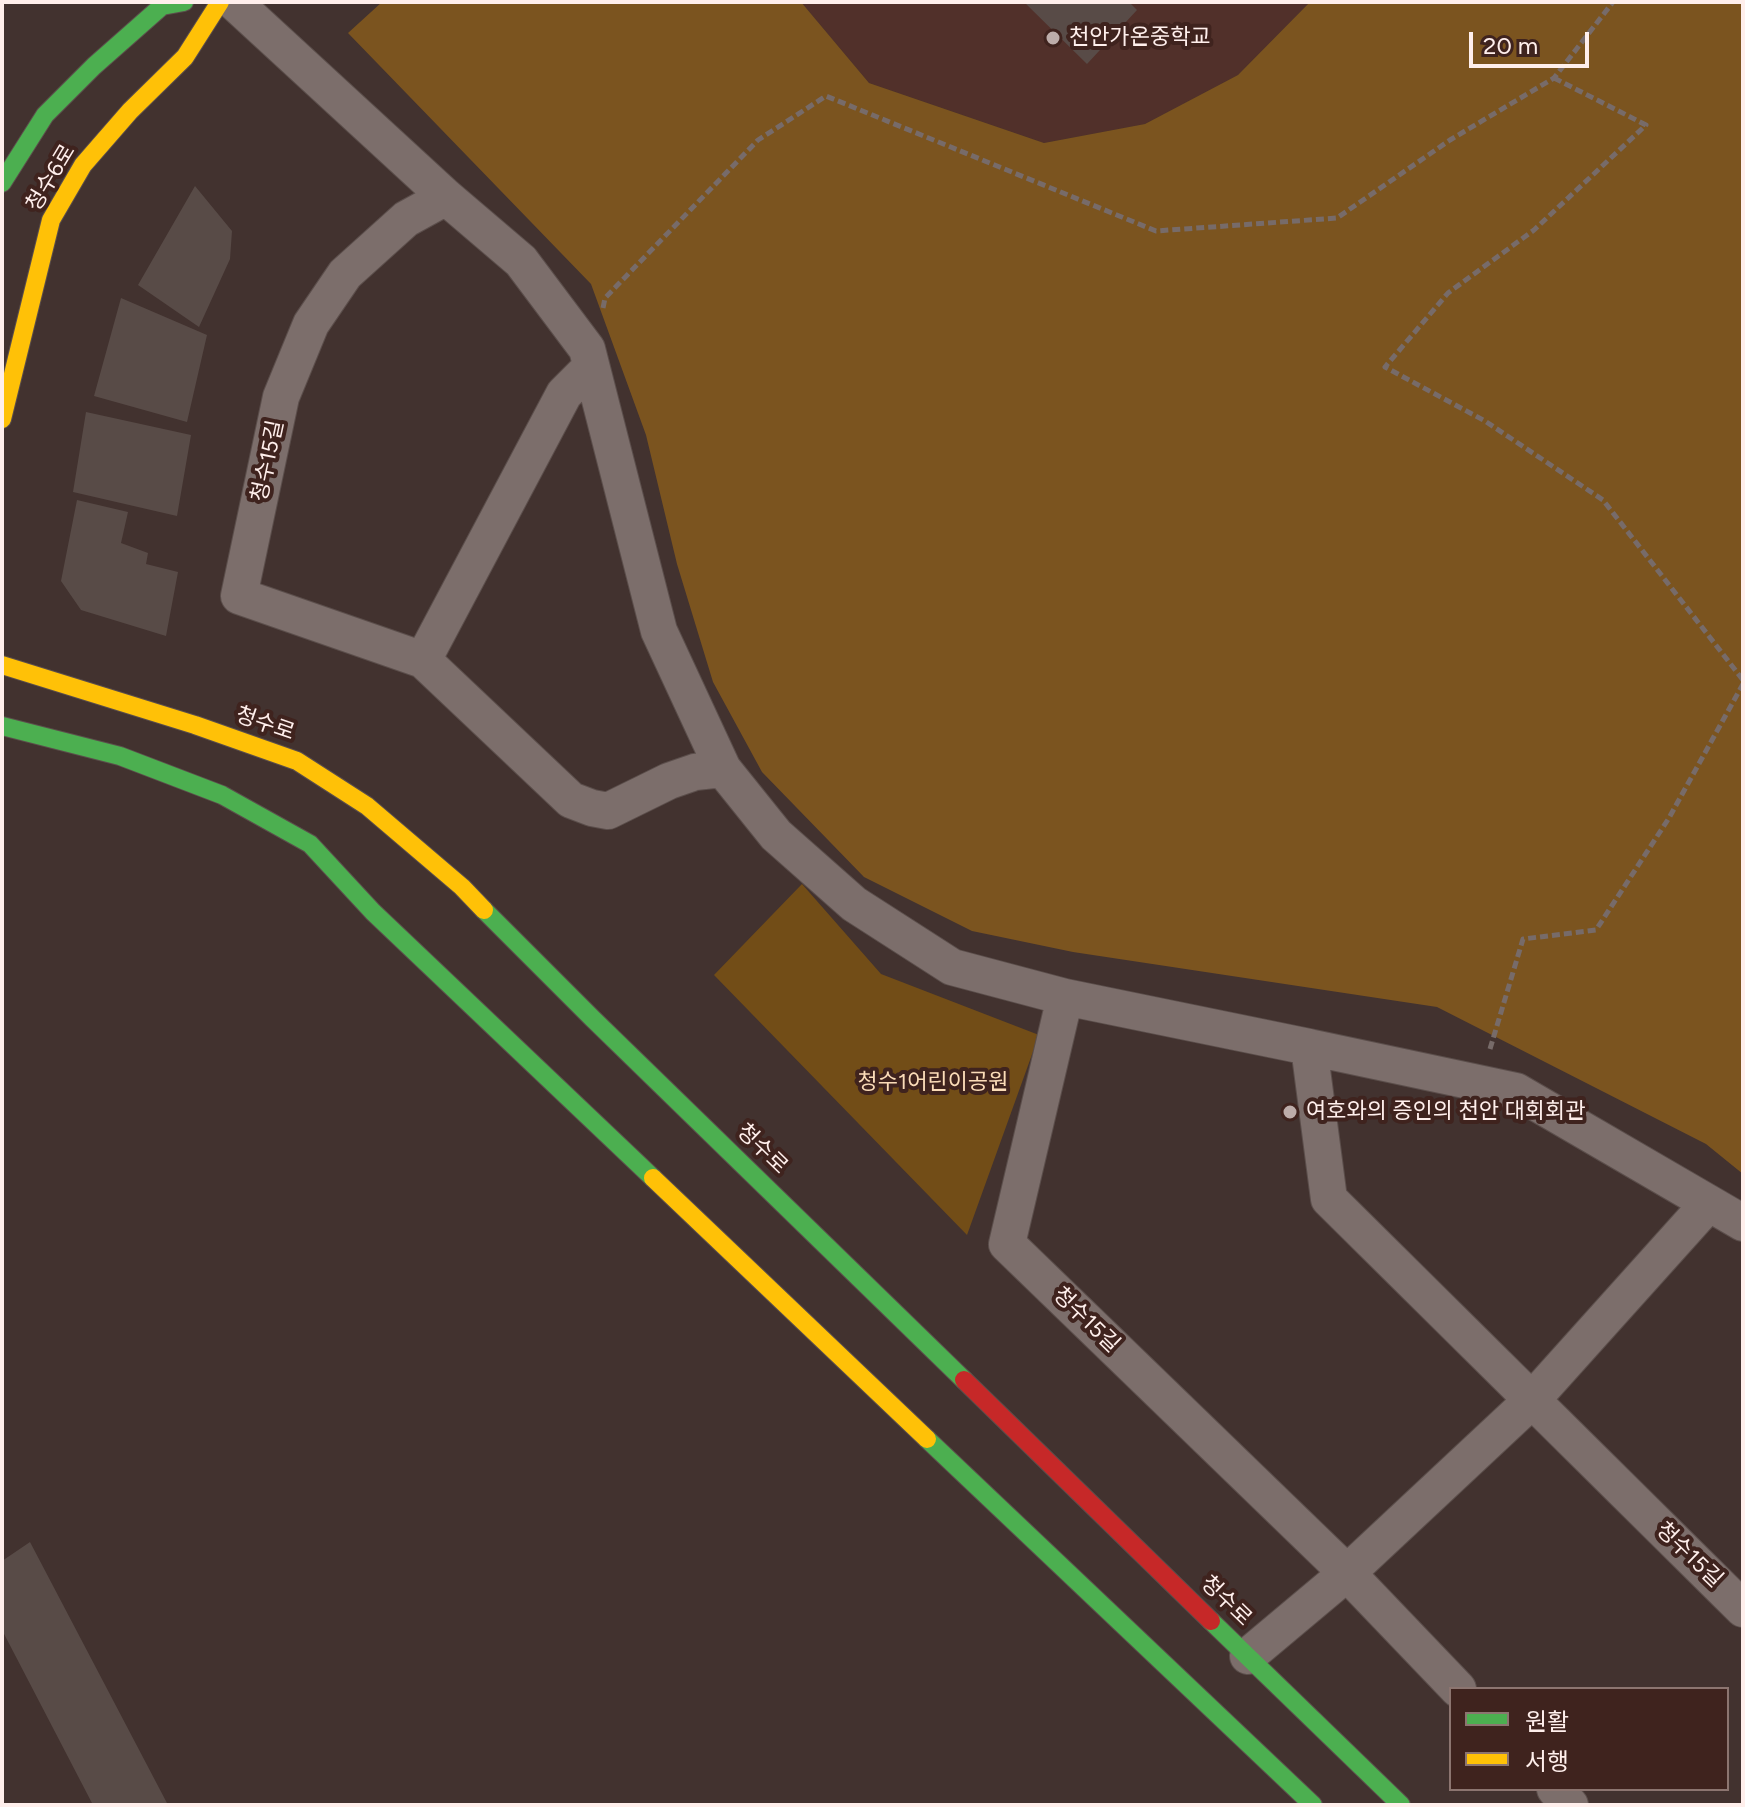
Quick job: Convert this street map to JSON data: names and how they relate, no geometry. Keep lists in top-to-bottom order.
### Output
{
  "streets": {
    "street": ["청수6로", "청수15길", "청수로"]
  },
  "parks": ["청수1어린이공원"],
  "places": ["천안가온중학교", "여호와의 증인의 천안 대회회관"],
  "legend": ["원활", "서행"],
  "scale_bar": "20 m"
}
